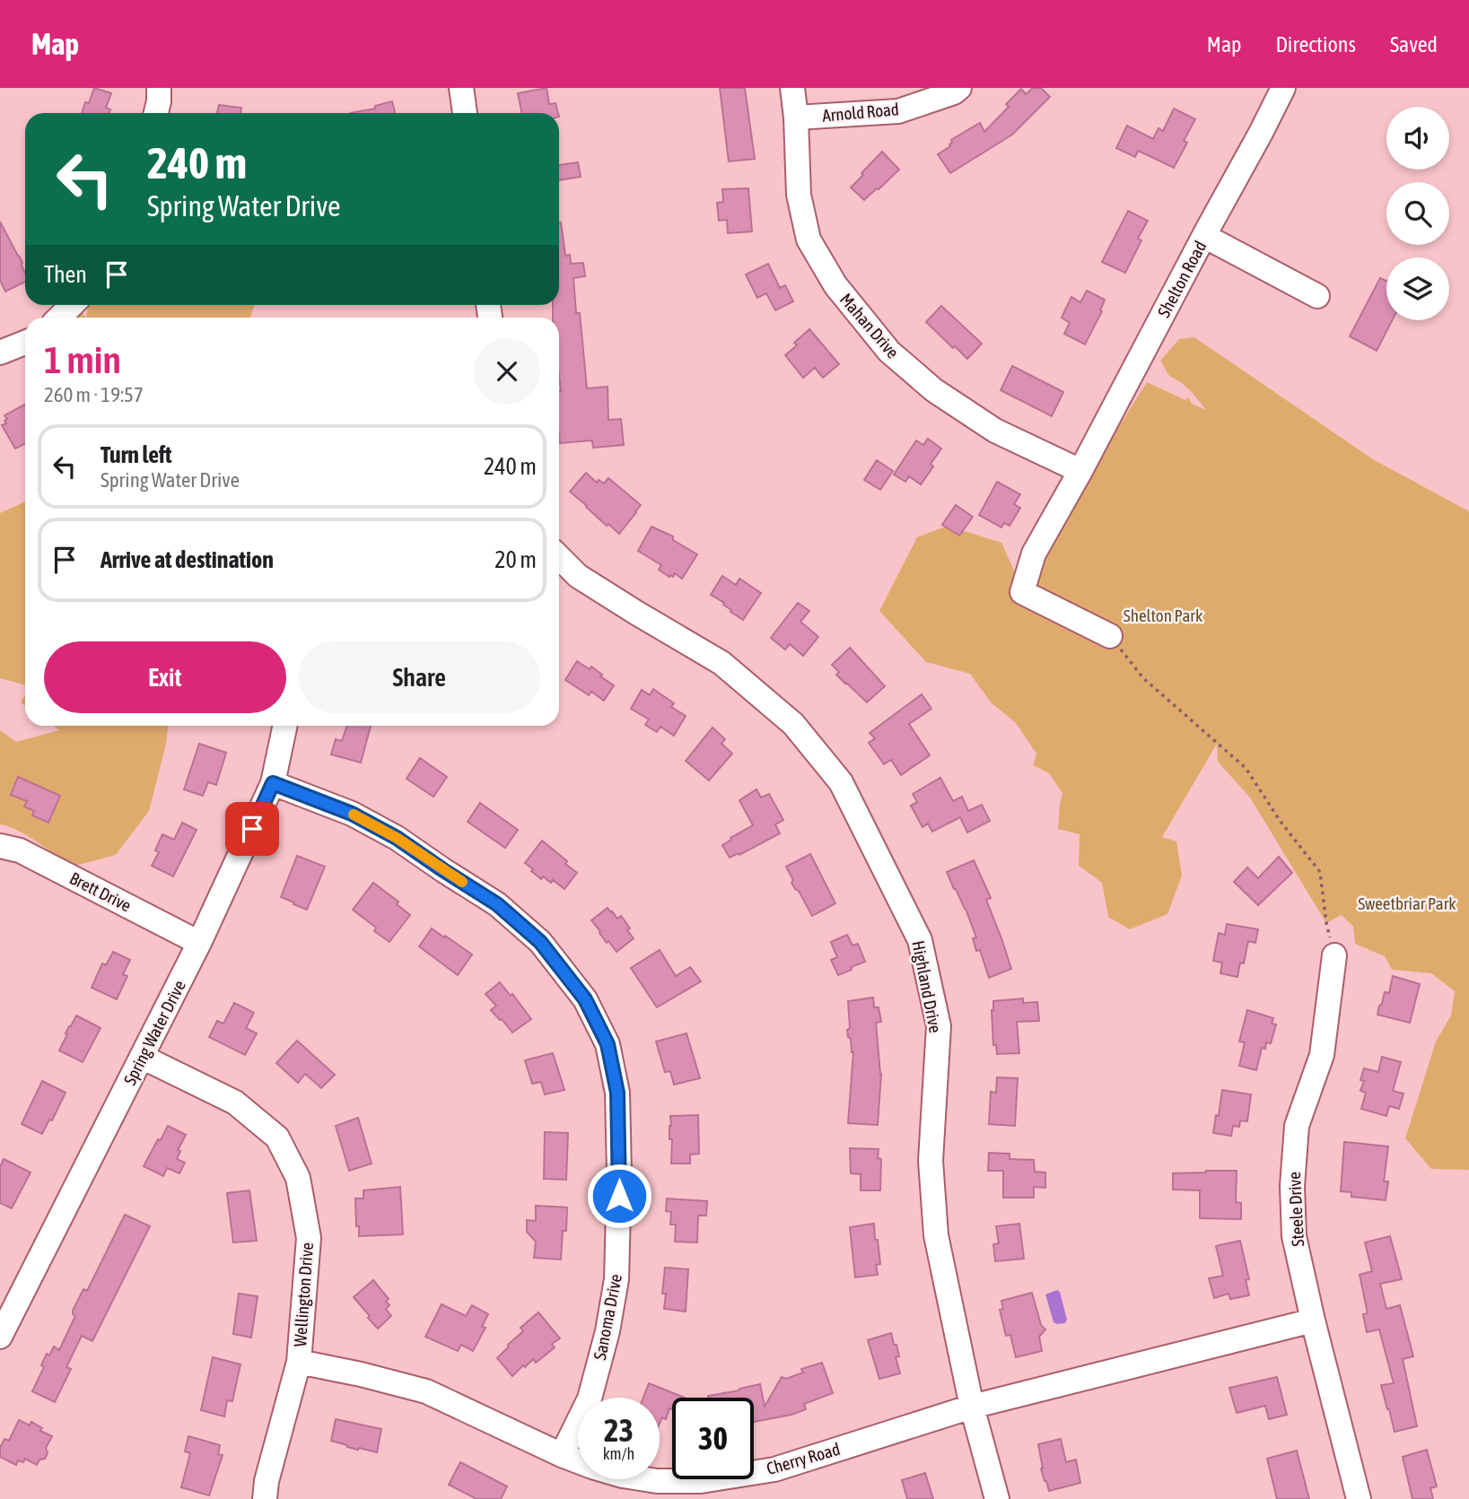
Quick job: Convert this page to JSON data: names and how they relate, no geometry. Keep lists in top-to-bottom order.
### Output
{
  "streets": {
    "street": [
      "Arnold Road",
      "Shelton Road",
      "Mahan Drive",
      "Brett Drive",
      "Highland Drive",
      "Spring Water Drive",
      "Steele Drive",
      "Wellington Drive",
      "Sanoma Drive",
      "Cherry Road"
    ]
  },
  "crossings": [
    ["Arnold Road", "Mahan Drive"],
    ["Shelton Road", "Mahan Drive"],
    ["Brett Drive", "Spring Water Drive"],
    ["Highland Drive", "Cherry Road"],
    ["Spring Water Drive", "Wellington Drive"],
    ["Spring Water Drive", "Sanoma Drive"],
    ["Steele Drive", "Cherry Road"],
    ["Wellington Drive", "Cherry Road"],
    ["Sanoma Drive", "Cherry Road"]
  ],
  "parks": ["Shelton Park", "Sweetbriar Park"],
  "page": {
    "header": "Map",
    "nav": ["Map", "Directions", "Saved"],
    "turn": ["240 m", "Spring Water Drive"],
    "then": "Then",
    "heading": ["1 min", "260 m · 19:57"],
    "list": [
      {
        "name": "Turn left",
        "note": "Spring Water Drive",
        "value": "240 m"
      },
      {
        "name": "Arrive at destination",
        "value": "20 m"
      }
    ],
    "buttons": ["Exit", "Share"],
    "speed": "23 km/h",
    "limit": "30"
  }
}
